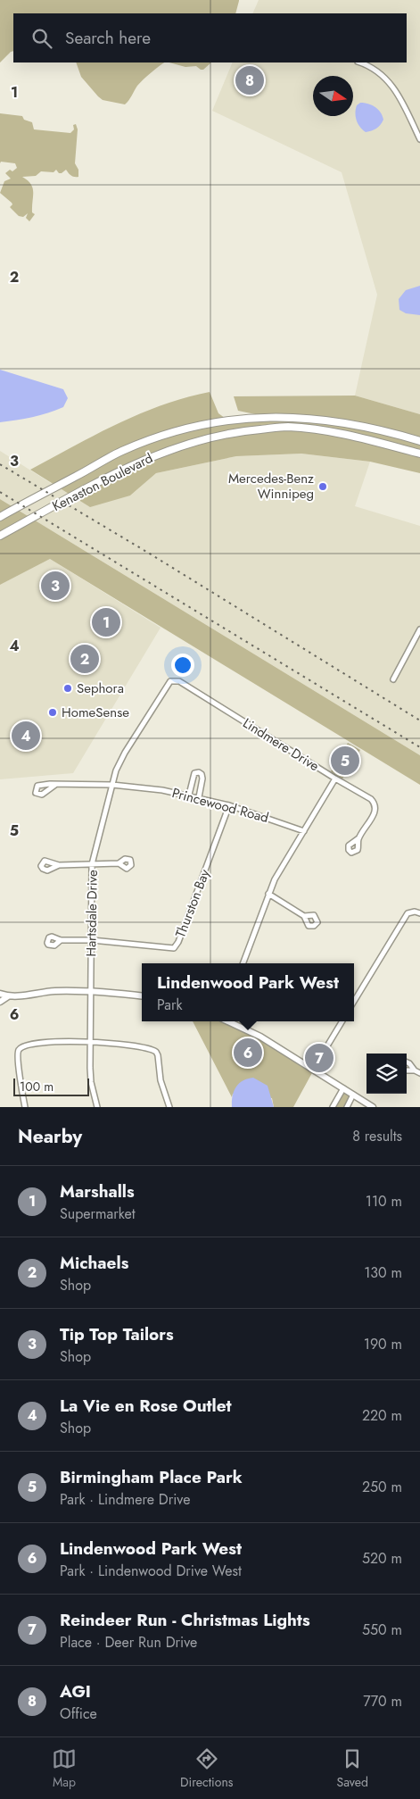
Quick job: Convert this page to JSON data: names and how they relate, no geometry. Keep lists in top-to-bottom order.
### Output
{
  "streets": {
    "main road": ["Kenaston Boulevard"],
    "street": [
      "Lindmere Drive",
      "Princewood Road",
      "Thurston Bay",
      "Hartsdale Drive"
    ]
  },
  "crossings": [
    ["Lindmere Drive", "Princewood Road"],
    ["Lindmere Drive", "Hartsdale Drive"],
    ["Princewood Road", "Thurston Bay"],
    ["Princewood Road", "Hartsdale Drive"],
    ["Thurston Bay", "Hartsdale Drive"]
  ],
  "places": ["Mercedes-Benz Winnipeg", "Sephora", "HomeSense"],
  "scale_bar": "100 m",
  "north": "right",
  "page": {
    "search": "Search here",
    "pins": [
      "8",
      "3",
      "1",
      "2",
      "4",
      "5",
      "6",
      "7"
    ],
    "popup": ["Lindenwood Park West", "Park"],
    "scale": "100 m",
    "heading": ["Nearby", "8 results"],
    "list": [
      {
        "mark": "1",
        "name": "Marshalls",
        "note": "Supermarket",
        "value": "110 m"
      },
      {
        "mark": "2",
        "name": "Michaels",
        "note": "Shop",
        "value": "130 m"
      },
      {
        "mark": "3",
        "name": "Tip Top Tailors",
        "note": "Shop",
        "value": "190 m"
      },
      {
        "mark": "4",
        "name": "La Vie en Rose Outlet",
        "note": "Shop",
        "value": "220 m"
      },
      {
        "mark": "5",
        "name": "Birmingham Place Park",
        "note": "Park · Lindmere Drive",
        "value": "250 m"
      },
      {
        "mark": "6",
        "name": "Lindenwood Park West",
        "note": "Park · Lindenwood Drive West",
        "value": "520 m"
      },
      {
        "mark": "7",
        "name": "Reindeer Run - Christmas Lights",
        "note": "Place · Deer Run Drive",
        "value": "550 m"
      },
      {
        "mark": "8",
        "name": "AGI",
        "note": "Office",
        "value": "770 m"
      }
    ],
    "nav": ["Map", "Directions", "Saved"]
  },
  "grid": {
    "rows": [
      "1",
      "2",
      "3",
      "4",
      "5",
      "6"
    ]
  }
}
